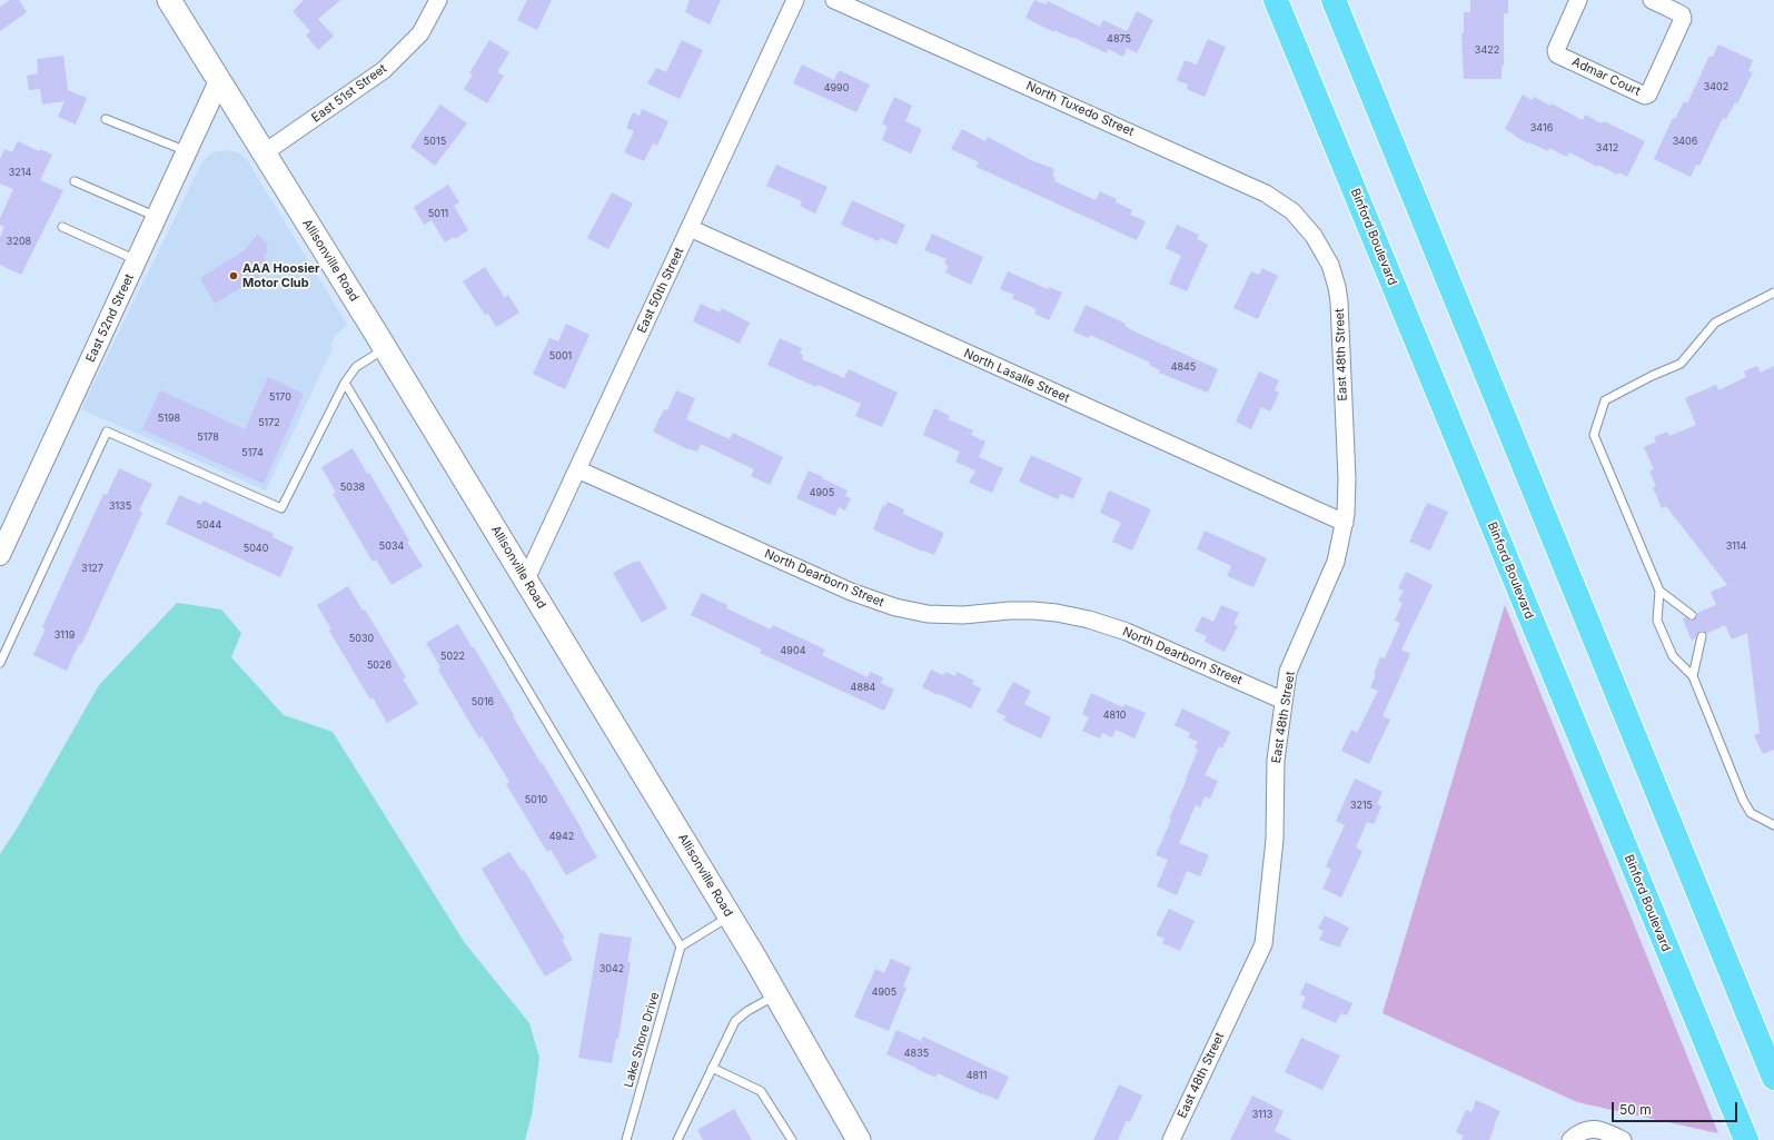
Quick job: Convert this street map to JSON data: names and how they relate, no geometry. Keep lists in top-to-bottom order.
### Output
{
  "streets": {
    "main road": ["Binford Boulevard", "Allisonville Road"],
    "street": [
      "Admar Court",
      "East 51st Street",
      "North Tuxedo Street",
      "East 50th Street",
      "East 52nd Street",
      "East 48th Street",
      "North Lasalle Street",
      "North Dearborn Street"
    ],
    "lane": ["Lake Shore Drive"]
  },
  "crossings": [
    ["East 51st Street", "Allisonville Road"],
    ["North Tuxedo Street", "East 48th Street"],
    ["Allisonville Road", "East 50th Street"],
    ["Allisonville Road", "East 52nd Street"],
    ["East 50th Street", "North Lasalle Street"],
    ["East 50th Street", "North Dearborn Street"],
    ["East 48th Street", "North Lasalle Street"],
    ["East 48th Street", "North Dearborn Street"]
  ],
  "places": ["AAA Hoosier Motor Club"],
  "house_numbers": [
    "4875",
    "3422",
    "3402",
    "4990",
    "3416",
    "5015",
    "3406",
    "3412",
    "3214",
    "5011",
    "3208",
    "5001",
    "4845",
    "5170",
    "5198",
    "5172",
    "5178",
    "5174",
    "5038",
    "4905",
    "3135",
    "5044",
    "5034",
    "3114",
    "5040",
    "3127",
    "3119",
    "5030",
    "4904",
    "5022",
    "5026",
    "4884",
    "5016",
    "4810",
    "5010",
    "3215",
    "4942",
    "3042",
    "4905",
    "4835",
    "4811",
    "3113"
  ],
  "scale_bar": "50 m"
}
